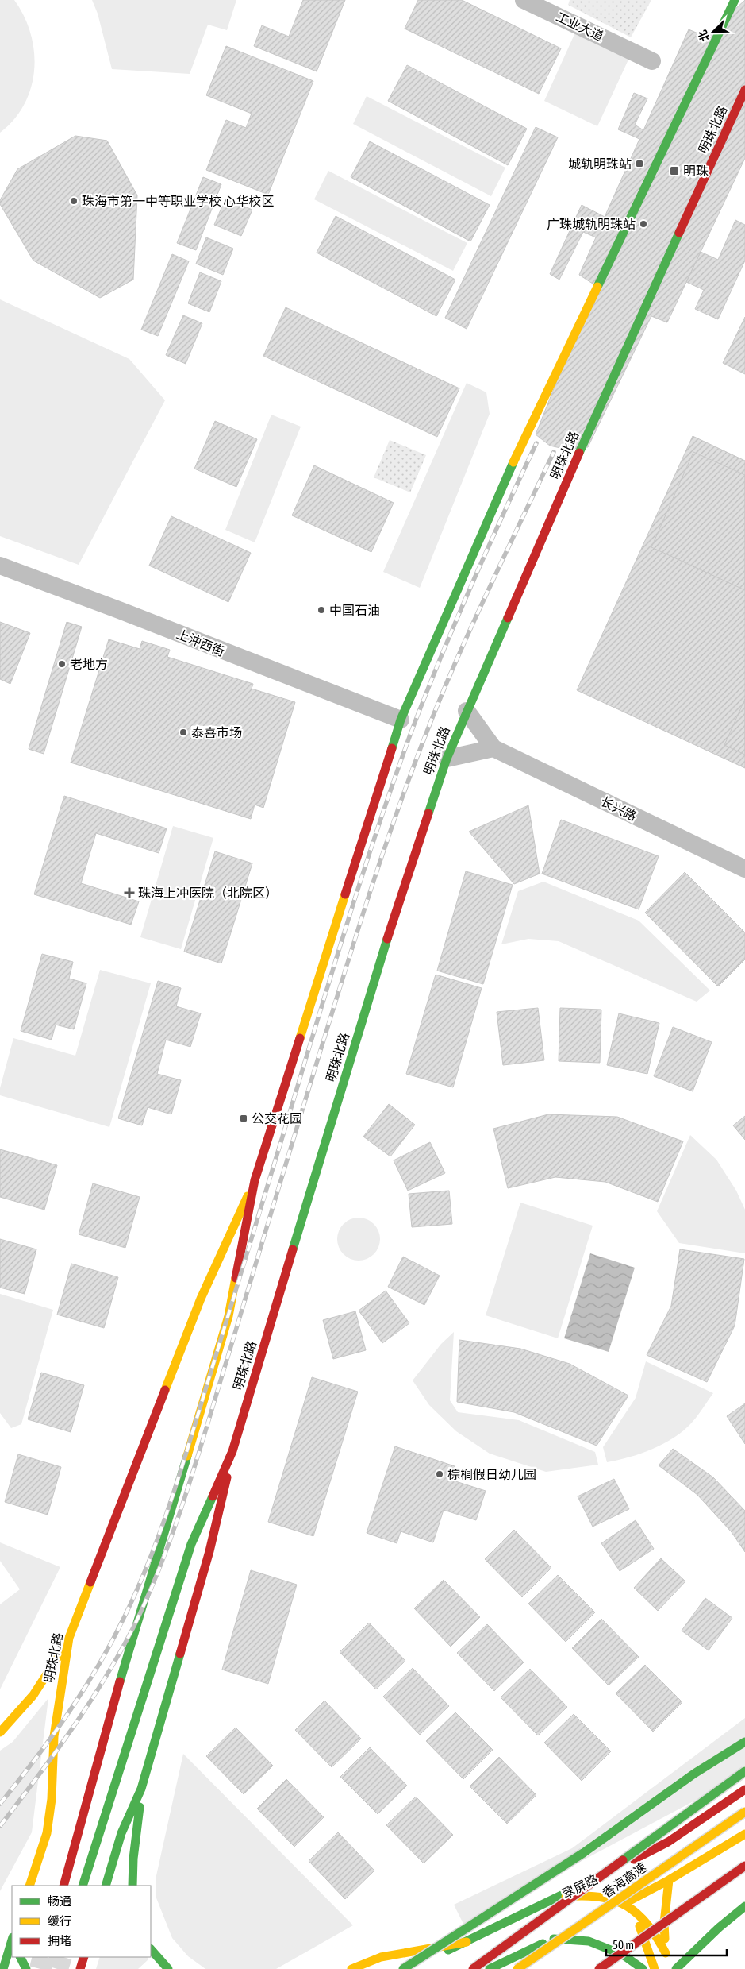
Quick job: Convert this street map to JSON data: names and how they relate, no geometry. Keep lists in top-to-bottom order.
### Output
{
  "streets": {
    "main road": ["明珠北路", "香海高速", "翠屏路"],
    "street": ["工业大道", "上沖西街", "长兴路"]
  },
  "crossings": [
    ["明珠北路", "上沖西街"],
    ["明珠北路", "长兴路"]
  ],
  "places": {
    "transit": ["城轨明珠站", "明珠", "公交花园"],
    "other": [
      "珠海市第一中等职业学校 心华校区",
      "广珠城轨明珠站",
      "中国石油",
      "老地方",
      "泰喜市场",
      "棕榈假日幼儿园"
    ],
    "health": ["珠海上冲医院（北院区）"]
  },
  "legend": ["畅通", "缓行", "拥堵"],
  "scale_bar": "50 m",
  "north": "bottom left"
}
